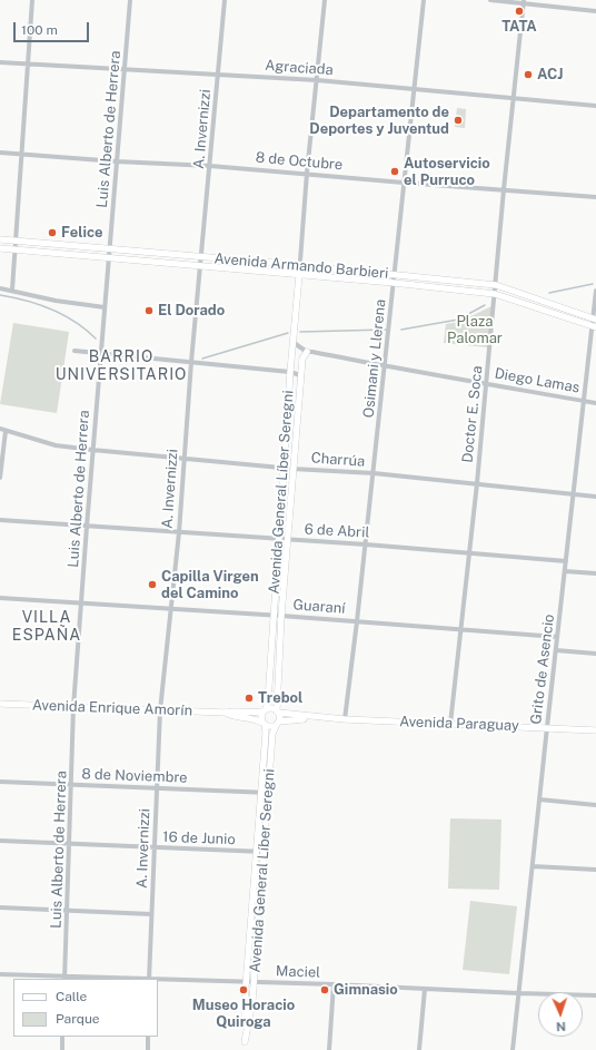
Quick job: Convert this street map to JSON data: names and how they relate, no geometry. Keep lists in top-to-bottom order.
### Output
{
  "streets": {
    "street": [
      "Agraciada",
      "Luis Alberto de Herrera",
      "A. Invernizzi",
      "8 de Octubre",
      "Avenida Armando Barbieri",
      "Osimani y Llerena",
      "Diego Lamas",
      "Doctor E. Soca",
      "Charrúa",
      "Avenida General Líber Seregni",
      "6 de Abril",
      "Guaraní",
      "Grito de Asencio",
      "Avenida Enrique Amorín",
      "Avenida Paraguay",
      "8 de Noviembre",
      "16 de Junio",
      "Maciel"
    ]
  },
  "crossings": [
    ["Agraciada", "Luis Alberto de Herrera"],
    ["Agraciada", "A. Invernizzi"],
    ["Agraciada", "Osimani y Llerena"],
    ["Agraciada", "Doctor E. Soca"],
    ["Luis Alberto de Herrera", "8 de Octubre"],
    ["Luis Alberto de Herrera", "Avenida Armando Barbieri"],
    ["Luis Alberto de Herrera", "Charrúa"],
    ["Luis Alberto de Herrera", "6 de Abril"],
    ["Luis Alberto de Herrera", "Guaraní"],
    ["Luis Alberto de Herrera", "Avenida Enrique Amorín"],
    ["Luis Alberto de Herrera", "8 de Noviembre"],
    ["Luis Alberto de Herrera", "16 de Junio"],
    ["Luis Alberto de Herrera", "Maciel"],
    ["A. Invernizzi", "8 de Octubre"],
    ["A. Invernizzi", "Avenida Armando Barbieri"],
    ["A. Invernizzi", "Charrúa"],
    ["A. Invernizzi", "6 de Abril"],
    ["A. Invernizzi", "Guaraní"],
    ["A. Invernizzi", "Avenida Enrique Amorín"],
    ["A. Invernizzi", "8 de Noviembre"],
    ["A. Invernizzi", "16 de Junio"],
    ["8 de Octubre", "Osimani y Llerena"],
    ["8 de Octubre", "Doctor E. Soca"],
    ["Avenida Armando Barbieri", "Osimani y Llerena"],
    ["Avenida Armando Barbieri", "Doctor E. Soca"],
    ["Avenida Armando Barbieri", "Avenida General Líber Seregni"],
    ["Avenida Armando Barbieri", "Grito de Asencio"],
    ["Osimani y Llerena", "Diego Lamas"],
    ["Osimani y Llerena", "Charrúa"],
    ["Osimani y Llerena", "6 de Abril"],
    ["Osimani y Llerena", "Guaraní"],
    ["Osimani y Llerena", "Avenida Paraguay"],
    ["Diego Lamas", "Doctor E. Soca"],
    ["Diego Lamas", "Avenida General Líber Seregni"],
    ["Diego Lamas", "Grito de Asencio"],
    ["Doctor E. Soca", "Charrúa"],
    ["Doctor E. Soca", "6 de Abril"],
    ["Doctor E. Soca", "Guaraní"],
    ["Doctor E. Soca", "Avenida Paraguay"],
    ["Charrúa", "Avenida General Líber Seregni"],
    ["Charrúa", "Grito de Asencio"],
    ["Avenida General Líber Seregni", "6 de Abril"],
    ["Avenida General Líber Seregni", "Guaraní"],
    ["Avenida General Líber Seregni", "Avenida Enrique Amorín"],
    ["Avenida General Líber Seregni", "Avenida Paraguay"],
    ["Avenida General Líber Seregni", "8 de Noviembre"],
    ["Avenida General Líber Seregni", "16 de Junio"],
    ["Avenida General Líber Seregni", "Maciel"],
    ["6 de Abril", "Grito de Asencio"],
    ["Guaraní", "Grito de Asencio"],
    ["Grito de Asencio", "Avenida Paraguay"],
    ["Grito de Asencio", "Maciel"],
    ["Avenida Enrique Amorín", "Avenida Paraguay"]
  ],
  "districts": ["BARRIO UNIVERSITARIO", "VILLA ESPAÑA"],
  "parks": ["Plaza Palomar"],
  "places": [
    "TATA",
    "ACJ",
    "Departamento de Deportes y Juventud",
    "Autoservicio el Purruco",
    "Felice",
    "El Dorado",
    "Capilla Virgen del Camino",
    "Trebol",
    "Museo Horacio Quiroga",
    "Gimnasio"
  ],
  "legend": ["Calle", "Parque"],
  "scale_bar": "100 m",
  "north": "bottom"
}
